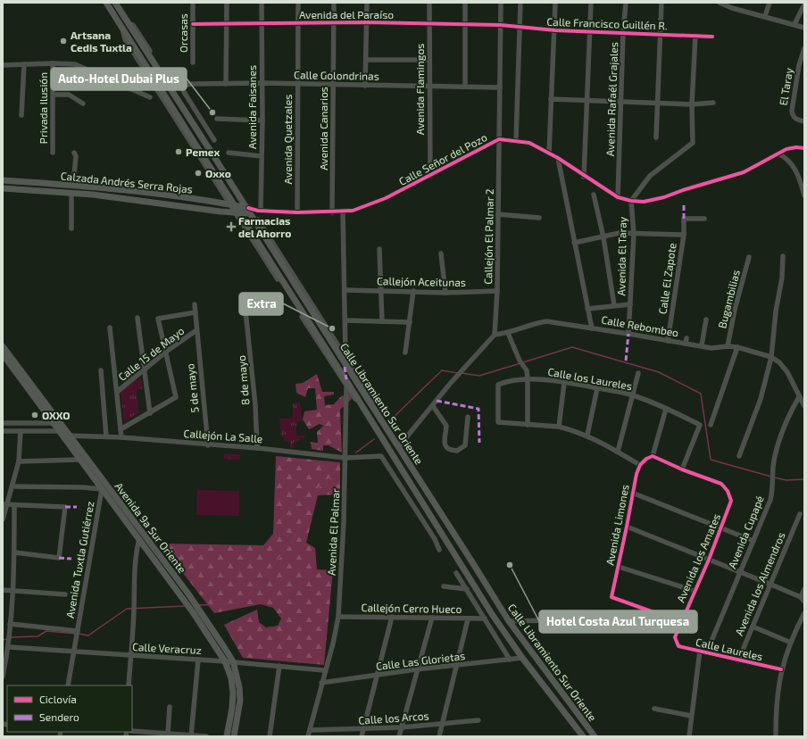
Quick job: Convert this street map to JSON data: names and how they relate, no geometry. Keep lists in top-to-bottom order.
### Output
{
  "streets": {
    "main road": ["Calzada Andrés Serra Rojas", "Calle Libramiento Sur Oriente", "Avenida 9a Sur Oriente"],
    "street": [
      "Avenida del Paraíso",
      "Calle Francisco Guillén R.",
      "Orcasas",
      "Calle Golondrinas",
      "El Taray",
      "Avenida Flamingos",
      "Avenida Rafaél Grajales",
      "Avenida Faisanes",
      "Privada Ilusión",
      "Avenida Canarios",
      "Avenida Quetzales",
      "Calle Señor del Pozo",
      "Callejón El Palmar 2",
      "Avenida El Taray",
      "Calle El Zapote",
      "Callejón Aceitunas",
      "Bugambilias",
      "Calle Rebombeo",
      "Calle 15 de Mayo",
      "Calle los Laureles",
      "8 de mayo",
      "5 de mayo",
      "Callejón La Salle",
      "Avenida Limones",
      "Avenida El Palmar",
      "Avenida Cupapé",
      "Avenida los Amates",
      "Avenida Tuxtla Gutiérrez",
      "Avenida los Almendros",
      "Callejón Cerro Hueco",
      "Calle Veracruz",
      "Calle Laureles",
      "Calle Las Glorietas",
      "Calle los Arcos"
    ]
  },
  "crossings": [
    ["Avenida del Paraíso", "Calle Francisco Guillén R."],
    ["Avenida del Paraíso", "Orcasas"],
    ["Avenida del Paraíso", "Avenida Flamingos"],
    ["Avenida del Paraíso", "Avenida Faisanes"],
    ["Avenida del Paraíso", "Avenida Canarios"],
    ["Avenida del Paraíso", "Avenida Quetzales"],
    ["Avenida del Paraíso", "Callejón El Palmar 2"],
    ["Calle Francisco Guillén R.", "Avenida Rafaél Grajales"],
    ["Calle Francisco Guillén R.", "Callejón El Palmar 2"],
    ["Calle Golondrinas", "Avenida Flamingos"],
    ["Calle Golondrinas", "Avenida Faisanes"],
    ["Calle Golondrinas", "Avenida Canarios"],
    ["Calle Golondrinas", "Avenida Quetzales"],
    ["Calle Golondrinas", "Callejón El Palmar 2"],
    ["Avenida Flamingos", "Calle Señor del Pozo"],
    ["Avenida Rafaél Grajales", "Calle Señor del Pozo"],
    ["Avenida Faisanes", "Calle Señor del Pozo"],
    ["Avenida Faisanes", "Calzada Andrés Serra Rojas"],
    ["Avenida Canarios", "Calle Señor del Pozo"],
    ["Avenida Quetzales", "Calle Señor del Pozo"],
    ["Calle Señor del Pozo", "Calzada Andrés Serra Rojas"],
    ["Calle Señor del Pozo", "Callejón El Palmar 2"],
    ["Calle Señor del Pozo", "Avenida El Taray"],
    ["Callejón El Palmar 2", "Callejón Aceitunas"],
    ["Callejón El Palmar 2", "Calle Rebombeo"],
    ["Avenida El Taray", "Calle Rebombeo"],
    ["Calle El Zapote", "Calle Rebombeo"],
    ["Bugambilias", "Calle Rebombeo"],
    ["Calle Rebombeo", "Avenida Cupapé"],
    ["Calle 15 de Mayo", "5 de mayo"],
    ["Calle los Laureles", "Avenida los Amates"],
    ["8 de mayo", "Callejón La Salle"],
    ["5 de mayo", "Callejón La Salle"],
    ["Calle Libramiento Sur Oriente", "Avenida El Palmar"],
    ["Calle Libramiento Sur Oriente", "Calle Las Glorietas"],
    ["Callejón La Salle", "Avenida 9a Sur Oriente"],
    ["Callejón La Salle", "Avenida El Palmar"],
    ["Avenida Limones", "Avenida los Amates"],
    ["Avenida 9a Sur Oriente", "Avenida Tuxtla Gutiérrez"],
    ["Avenida 9a Sur Oriente", "Calle Veracruz"],
    ["Avenida El Palmar", "Callejón Cerro Hueco"],
    ["Avenida El Palmar", "Calle Veracruz"],
    ["Avenida El Palmar", "Calle Las Glorietas"],
    ["Avenida El Palmar", "Calle los Arcos"],
    ["Avenida Cupapé", "Calle Laureles"],
    ["Avenida los Amates", "Calle Laureles"],
    ["Avenida Tuxtla Gutiérrez", "Calle Veracruz"],
    ["Avenida los Almendros", "Calle Laureles"]
  ],
  "places": {
    "other": [
      "Artsana Cedis Tuxtla",
      "Auto-Hotel Dubai Plus",
      "Pemex",
      "Oxxo",
      "Extra",
      "OXXO",
      "Hotel Costa Azul Turquesa"
    ],
    "health": ["Farmacias del Ahorro"]
  },
  "legend": ["Ciclovía", "Sendero"]
}
